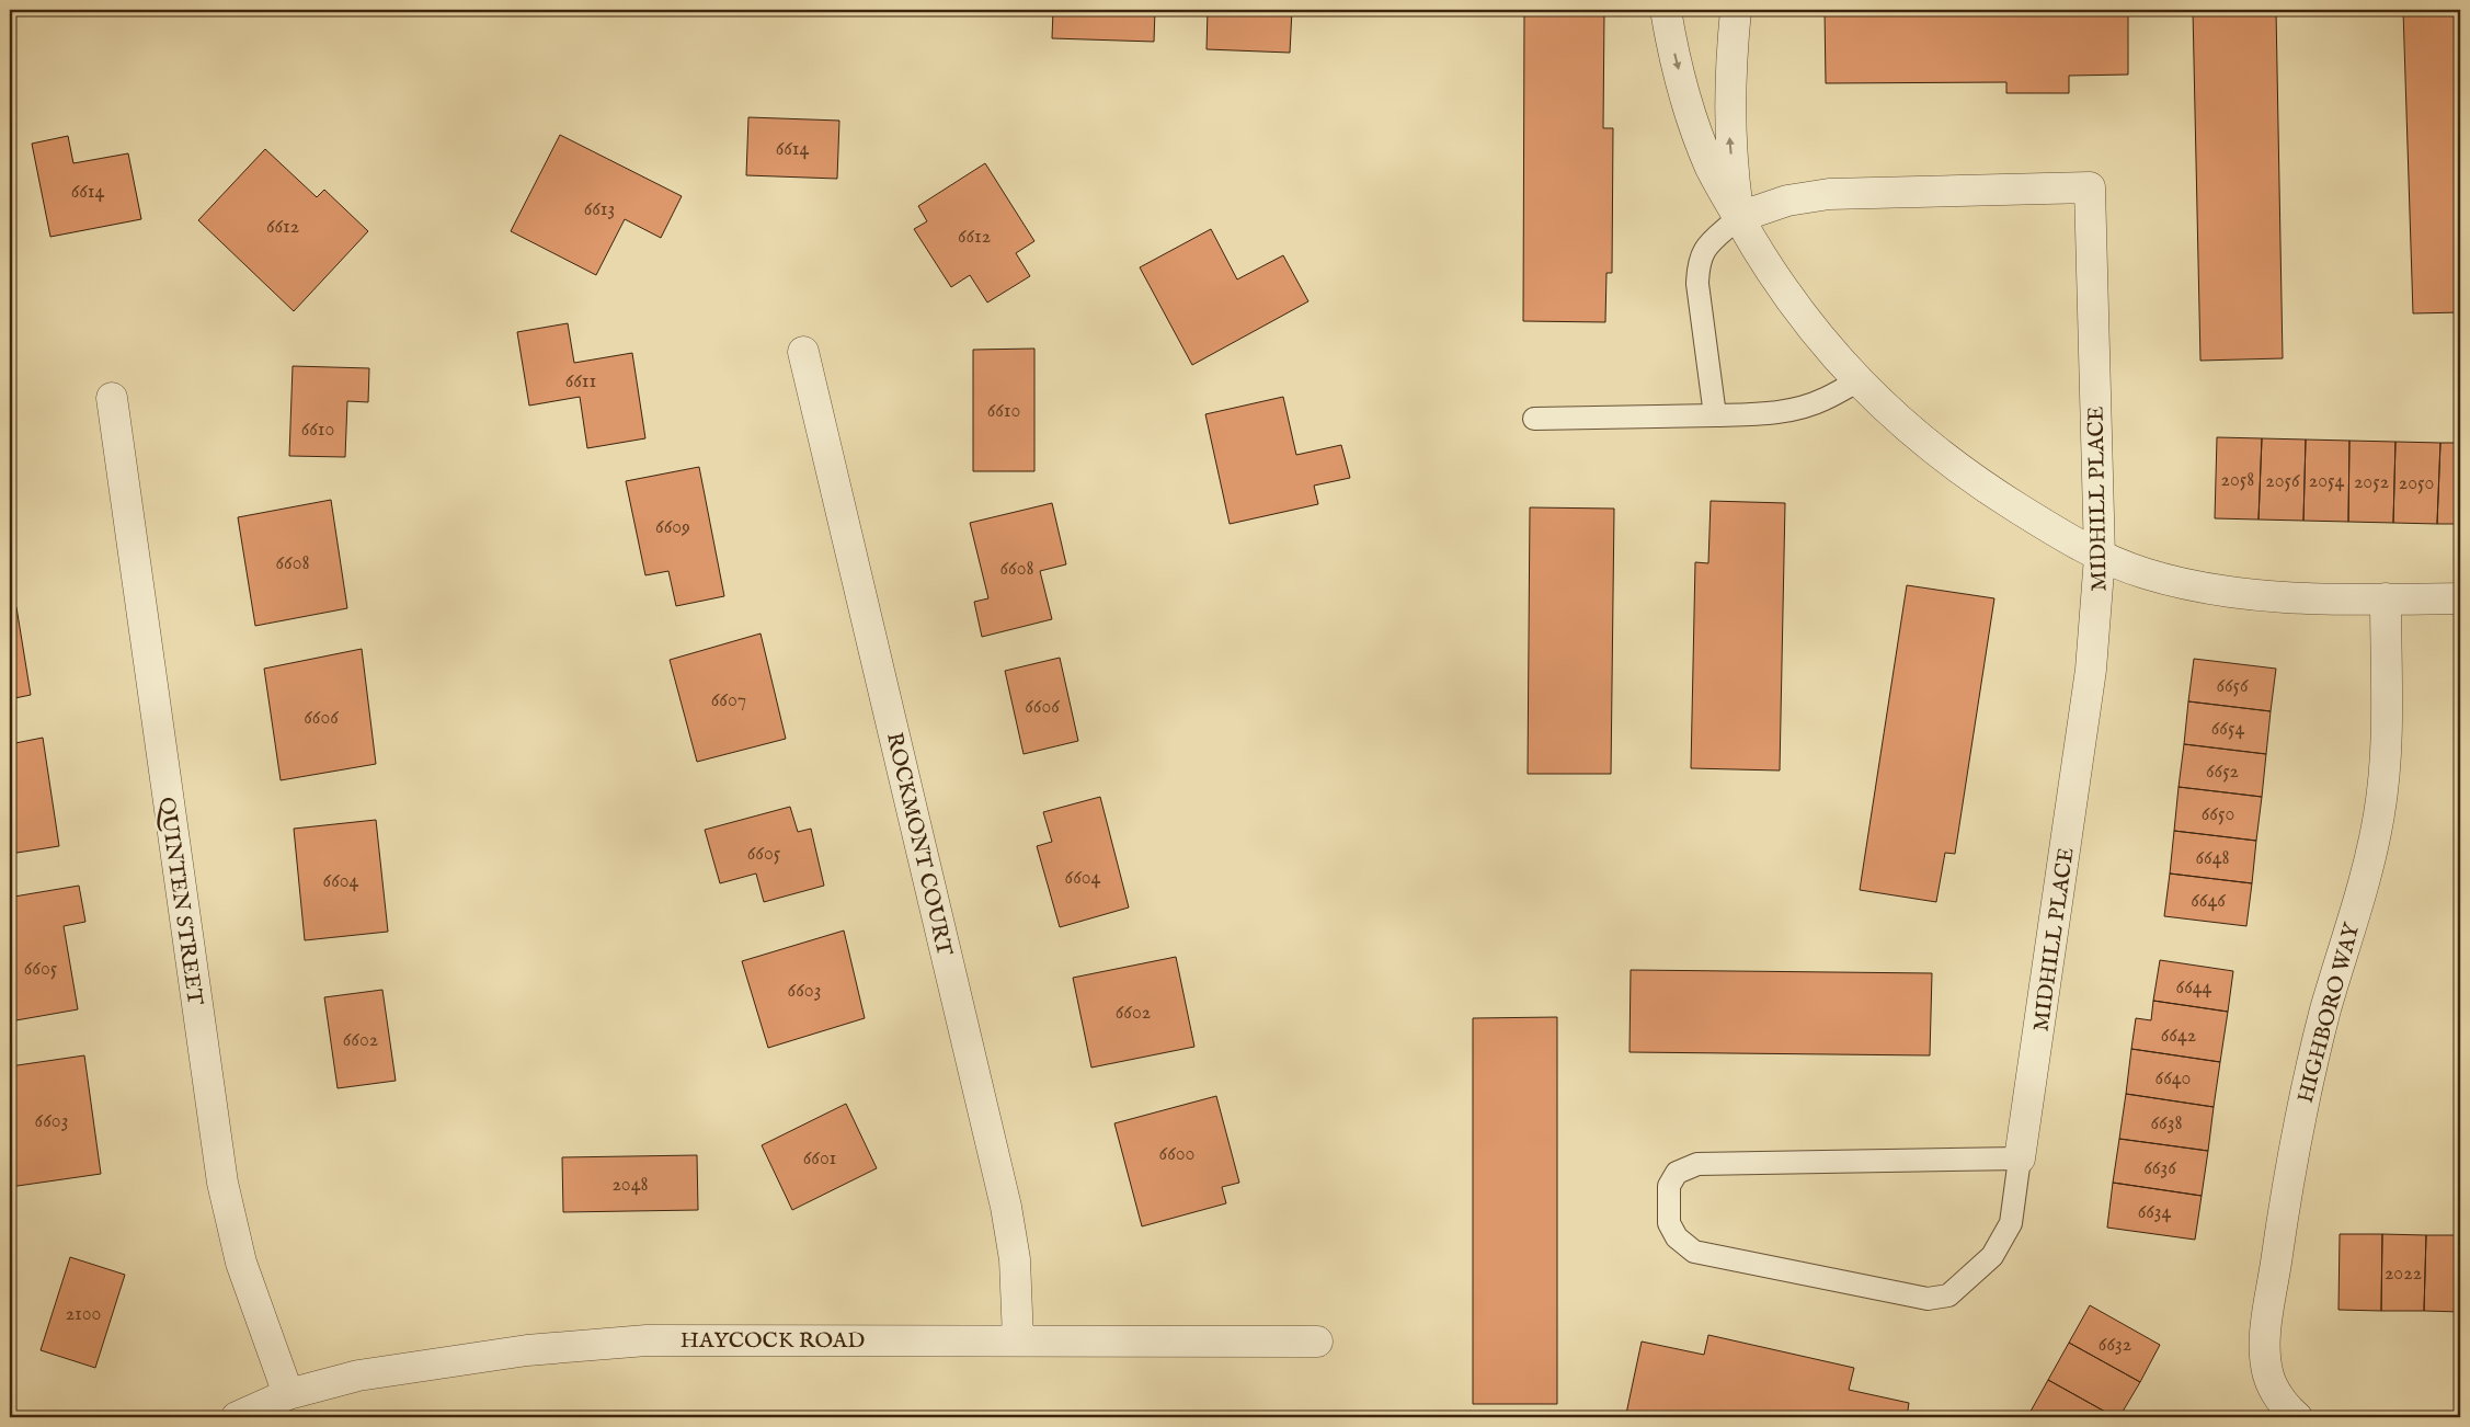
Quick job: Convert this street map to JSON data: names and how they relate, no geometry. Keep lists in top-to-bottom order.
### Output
{
  "streets": {
    "street": [
      "MIDHILL PLACE",
      "ROCKMONT COURT",
      "QUINTEN STREET",
      "HIGHBORO WAY",
      "HAYCOCK ROAD"
    ]
  },
  "crossings": [
    ["ROCKMONT COURT", "HAYCOCK ROAD"],
    ["QUINTEN STREET", "HAYCOCK ROAD"]
  ],
  "house_numbers": [
    "6614",
    "6614",
    "6613",
    "6612",
    "6612",
    "6611",
    "6610",
    "6610",
    "2058",
    "2056",
    "2054",
    "2052",
    "2050",
    "6609",
    "6608",
    "6608",
    "6656",
    "6607",
    "6606",
    "6606",
    "6654",
    "6652",
    "6650",
    "6605",
    "6648",
    "6604",
    "6604",
    "6646",
    "6605",
    "6644",
    "6603",
    "6602",
    "6642",
    "6602",
    "6640",
    "6603",
    "6638",
    "6600",
    "6601",
    "6636",
    "2048",
    "6634",
    "2022",
    "2100",
    "6632"
  ]
}
